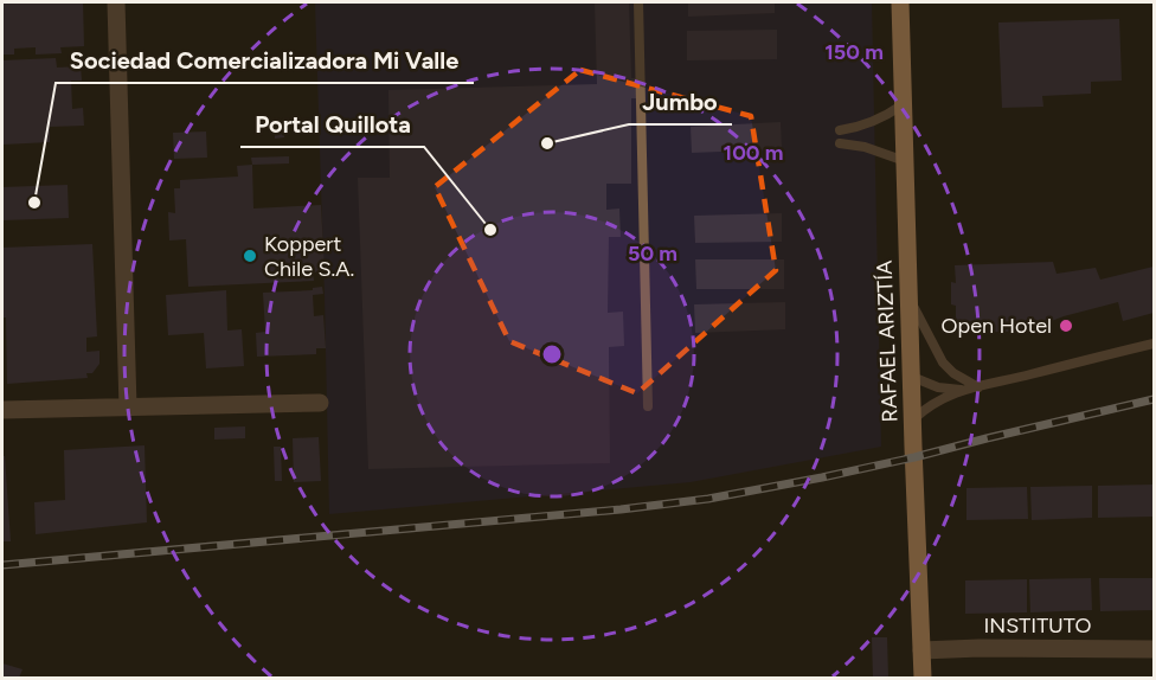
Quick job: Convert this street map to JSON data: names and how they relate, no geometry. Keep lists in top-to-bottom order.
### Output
{
  "streets": {
    "main road": ["RAFAEL ARIZTÍA"],
    "street": ["INSTITUTO"]
  },
  "crossings": [
    ["RAFAEL ARIZTÍA", "INSTITUTO"]
  ],
  "places": [
    "Jumbo",
    "Sociedad Comercializadora Mi Valle",
    "Portal Quillota",
    "Koppert Chile S.A.",
    "Open Hotel"
  ],
  "rings": ["150 m", "100 m", "50 m"]
}
